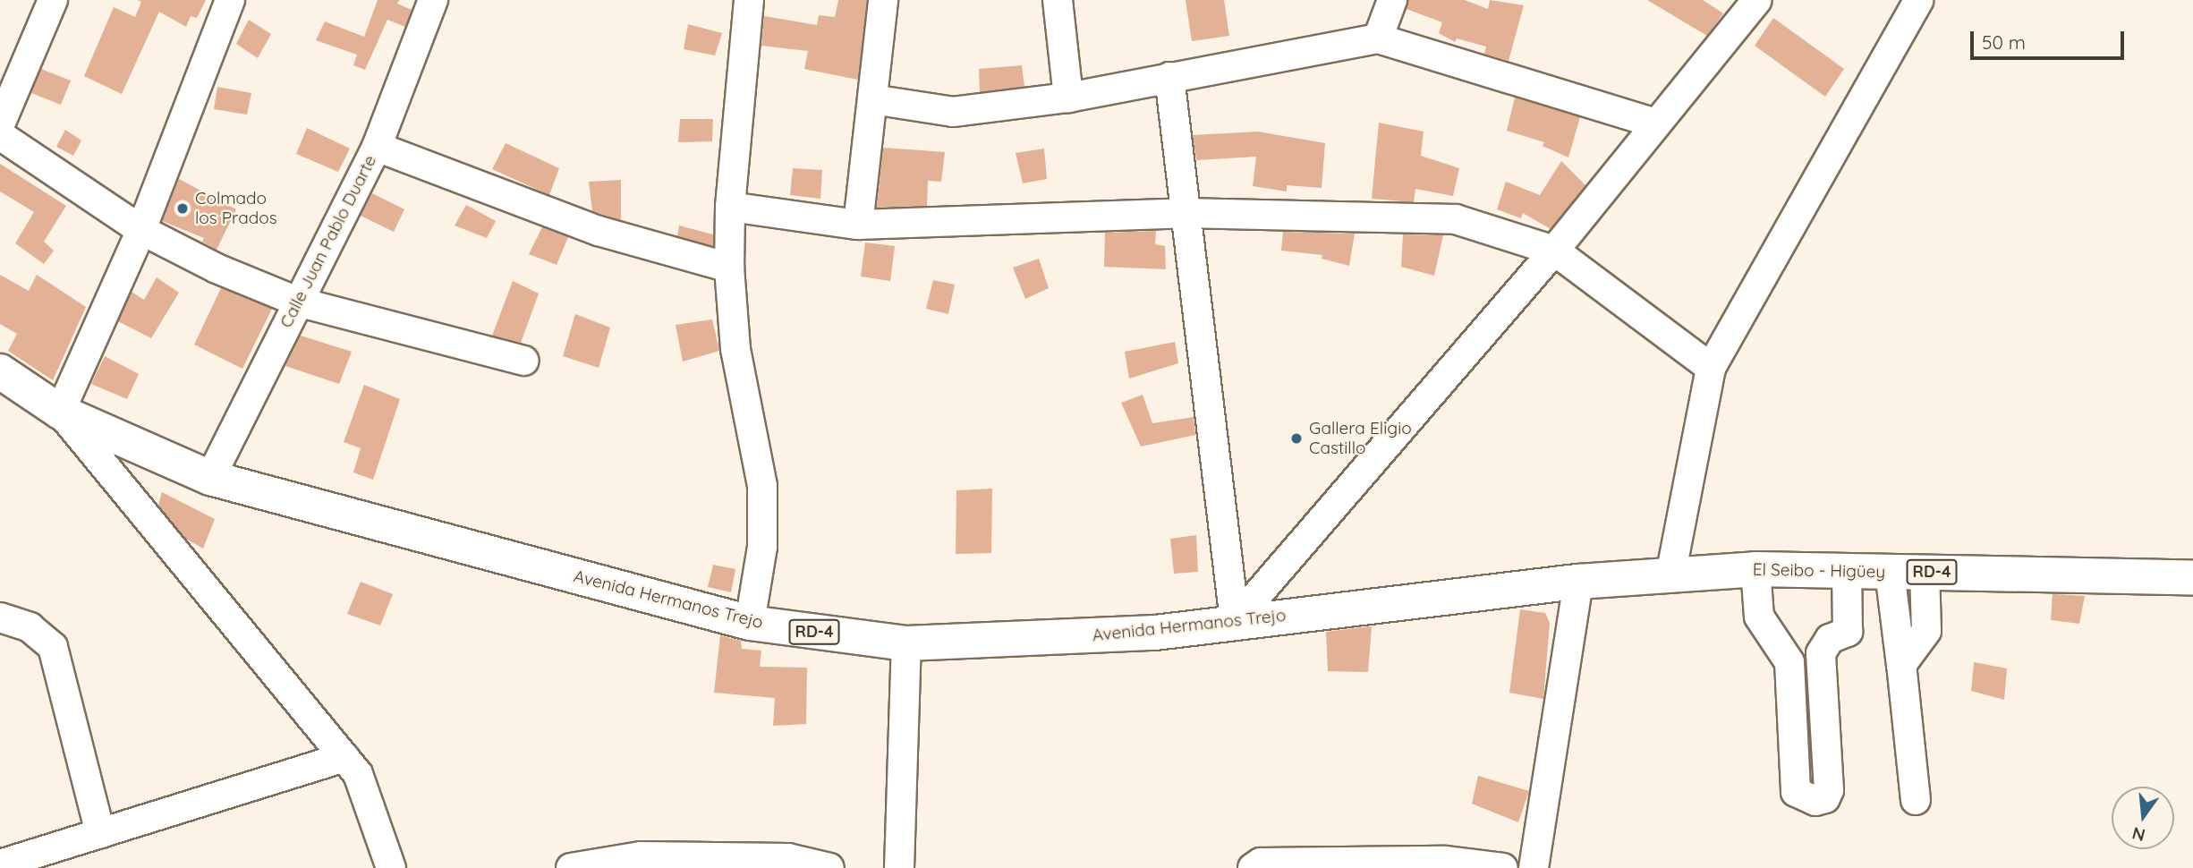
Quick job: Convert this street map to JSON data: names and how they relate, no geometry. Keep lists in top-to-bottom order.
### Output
{
  "streets": {
    "main road": ["El Seibo - Higüey", "RD-4", "Avenida Hermanos Trejo"],
    "street": ["Calle Juan Pablo Duarte"]
  },
  "crossings": [
    ["Calle Juan Pablo Duarte", "Avenida Hermanos Trejo"],
    ["El Seibo - Higüey", "Avenida Hermanos Trejo"]
  ],
  "places": ["Colmado los Prados", "Gallera Eligio Castillo"],
  "scale_bar": "50 m",
  "north": "bottom"
}
